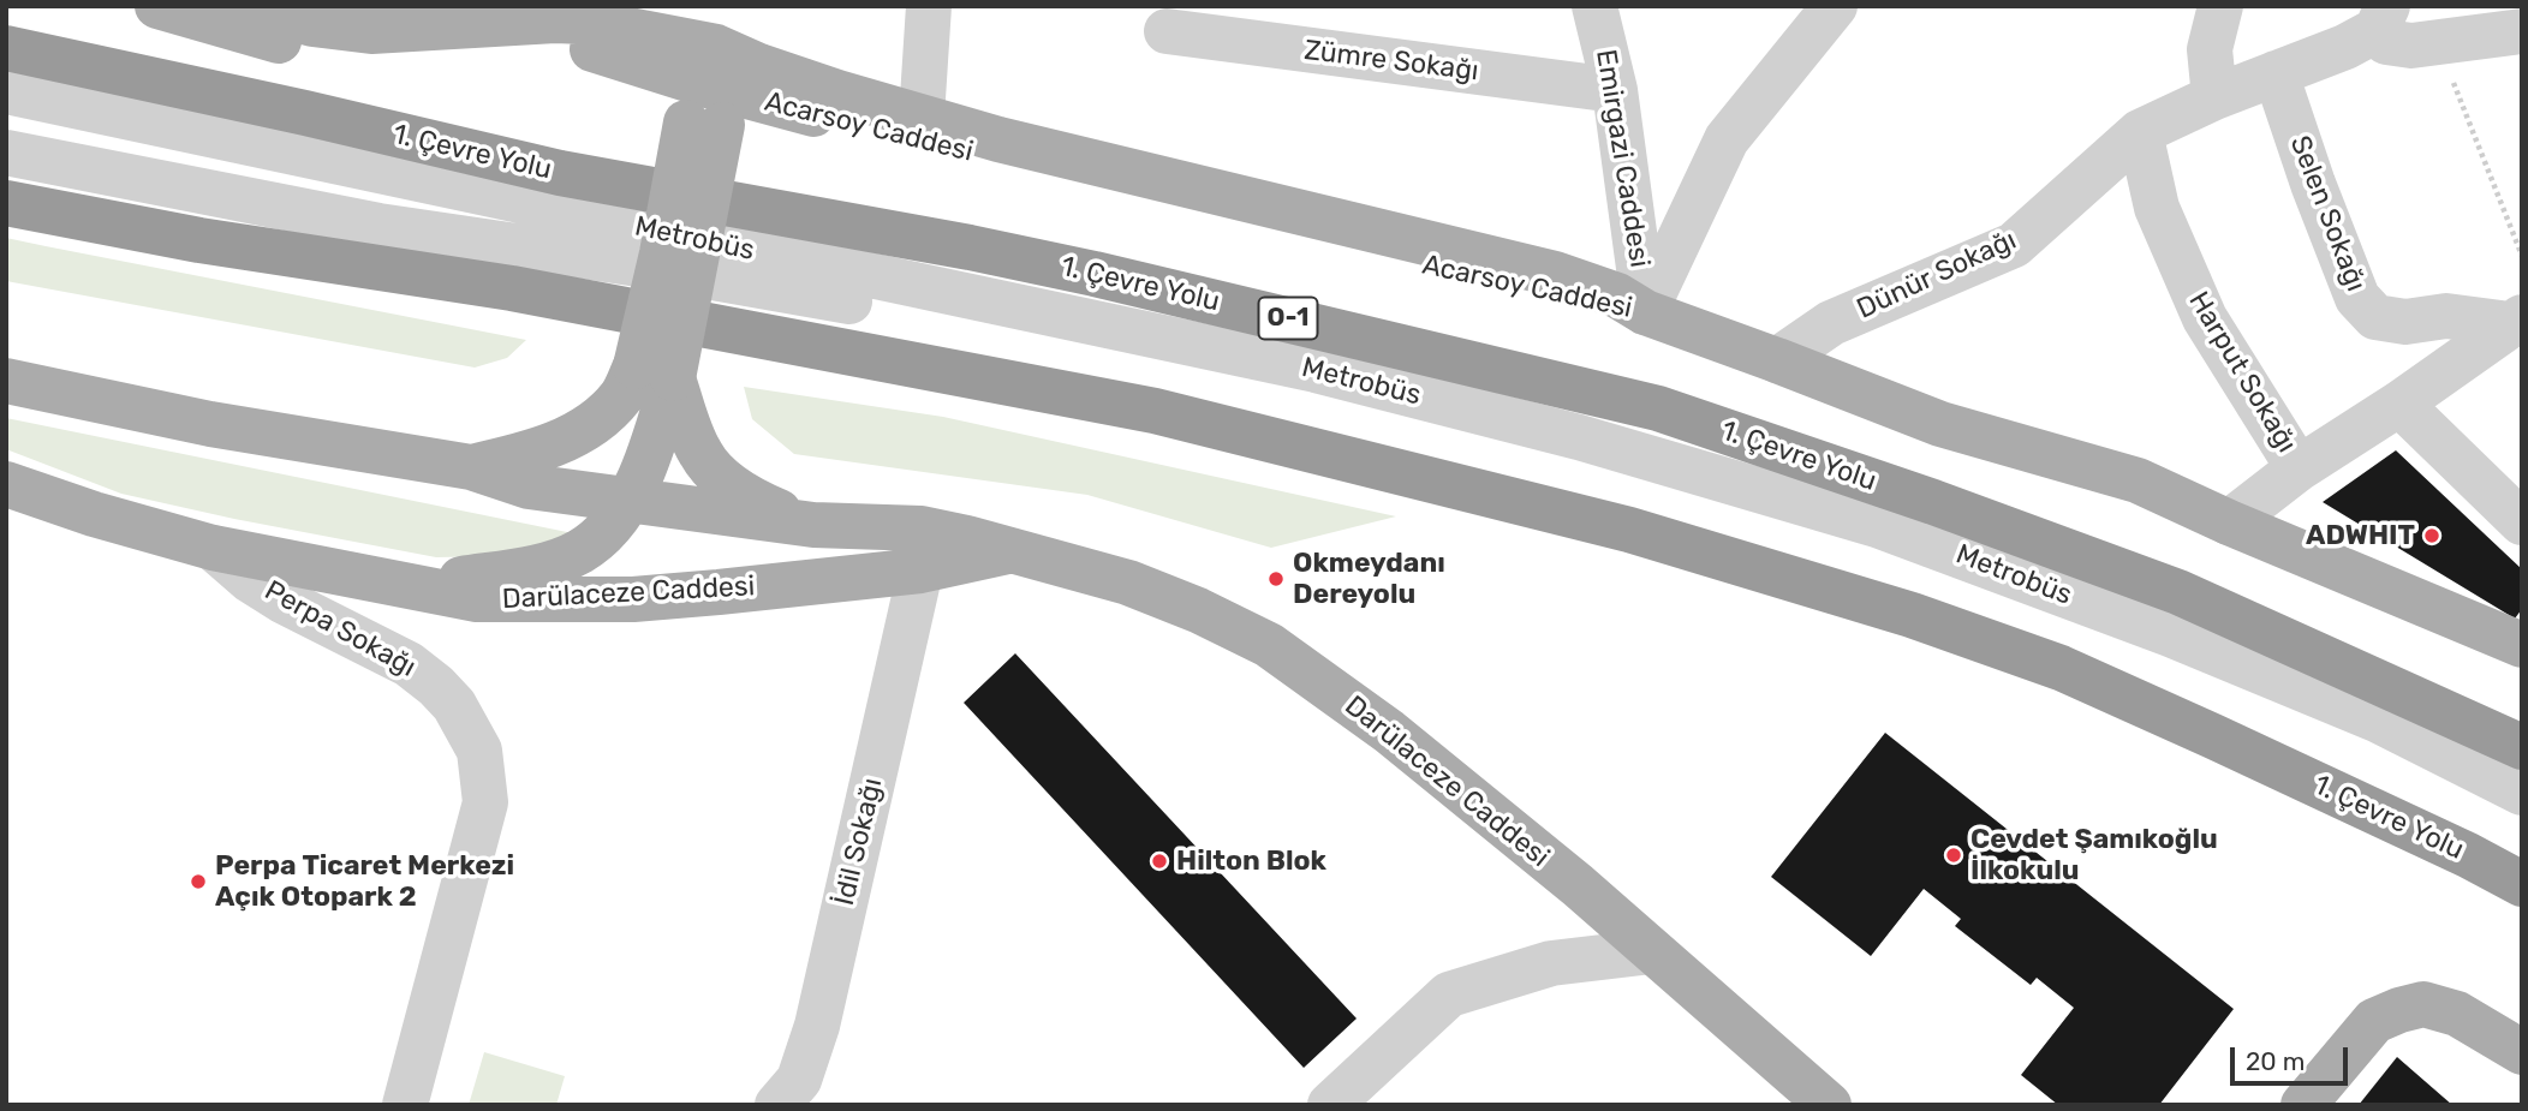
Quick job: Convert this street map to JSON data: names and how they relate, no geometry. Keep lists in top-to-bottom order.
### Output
{
  "streets": {
    "highway": ["1. Çevre Yolu", "O-1"],
    "main road": ["Acarsoy Caddesi", "Darülaceze Caddesi"],
    "street": [
      "Zümre Sokağı",
      "Emirgazi Caddesi",
      "Selen Sokağı",
      "Metrobüs",
      "Dünür Sokağı",
      "Harput Sokağı",
      "Perpa Sokağı",
      "İdil Sokağı"
    ]
  },
  "crossings": [
    ["Zümre Sokağı", "Emirgazi Caddesi"],
    ["Acarsoy Caddesi", "Emirgazi Caddesi"],
    ["Acarsoy Caddesi", "Dünür Sokağı"],
    ["Selen Sokağı", "Dünür Sokağı"],
    ["Dünür Sokağı", "Harput Sokağı"],
    ["Darülaceze Caddesi", "Perpa Sokağı"],
    ["Darülaceze Caddesi", "İdil Sokağı"]
  ],
  "places": [
    "ADWHIT",
    "Okmeydanı Dereyolu",
    "Cevdet Şamıkoğlu İlkokulu",
    "Hilton Blok",
    "Perpa Ticaret Merkezi Açık Otopark 2"
  ],
  "scale_bar": "20 m"
}
